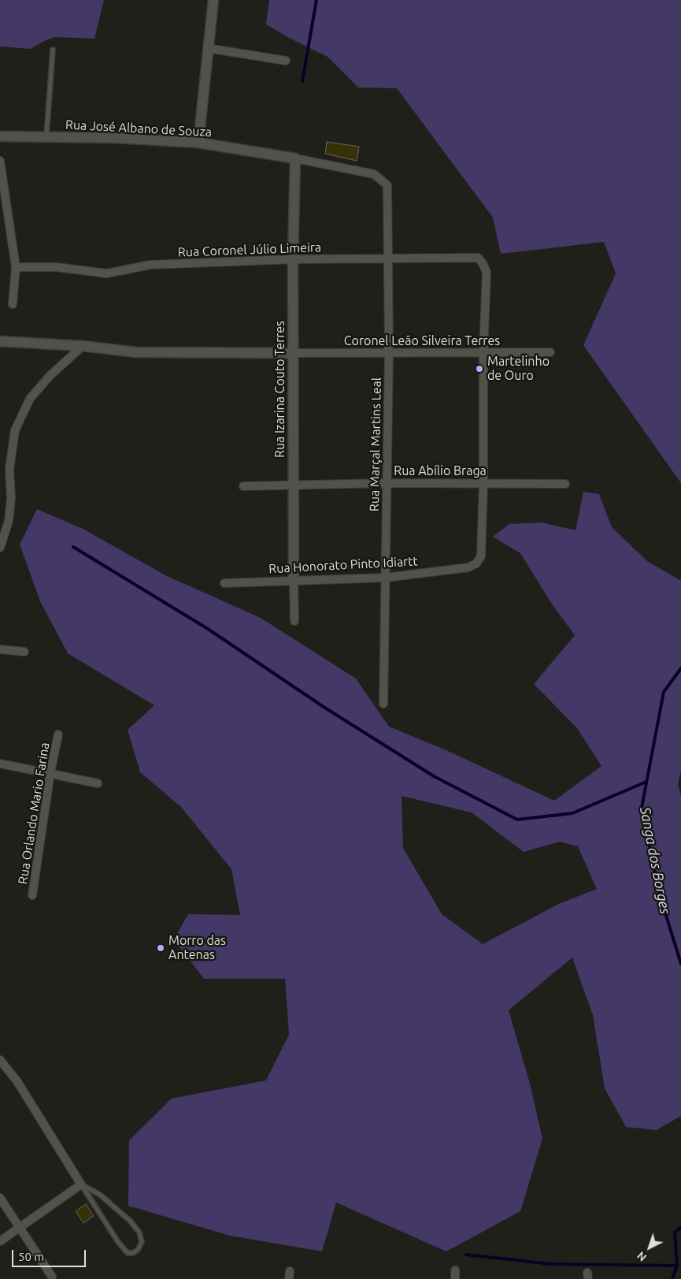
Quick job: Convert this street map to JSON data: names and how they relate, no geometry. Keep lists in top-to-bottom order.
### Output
{
  "streets": {
    "street": [
      "Rua José Albano de Souza",
      "Rua Coronel Júlio Limeira",
      "Coronel Leão Silveira Terres",
      "Rua Izarina Couto Terres",
      "Rua Marçal Martins Leal",
      "Rua Abílio Braga",
      "Rua Honorato Pinto Idiartt",
      "Rua Orlando Mario Farina"
    ]
  },
  "crossings": [
    ["Rua José Albano de Souza", "Rua Izarina Couto Terres"],
    ["Rua José Albano de Souza", "Rua Marçal Martins Leal"],
    ["Rua Coronel Júlio Limeira", "Coronel Leão Silveira Terres"],
    ["Rua Coronel Júlio Limeira", "Rua Izarina Couto Terres"],
    ["Rua Coronel Júlio Limeira", "Rua Marçal Martins Leal"],
    ["Coronel Leão Silveira Terres", "Rua Izarina Couto Terres"],
    ["Coronel Leão Silveira Terres", "Rua Marçal Martins Leal"],
    ["Rua Izarina Couto Terres", "Rua Abílio Braga"],
    ["Rua Izarina Couto Terres", "Rua Honorato Pinto Idiartt"],
    ["Rua Marçal Martins Leal", "Rua Abílio Braga"],
    ["Rua Marçal Martins Leal", "Rua Honorato Pinto Idiartt"],
    ["Rua Abílio Braga", "Rua Honorato Pinto Idiartt"]
  ],
  "water": ["Sanga dos Borges"],
  "places": ["Martelinho de Ouro", "Morro das Antenas"],
  "scale_bar": "50 m",
  "north": "bottom left"
}
